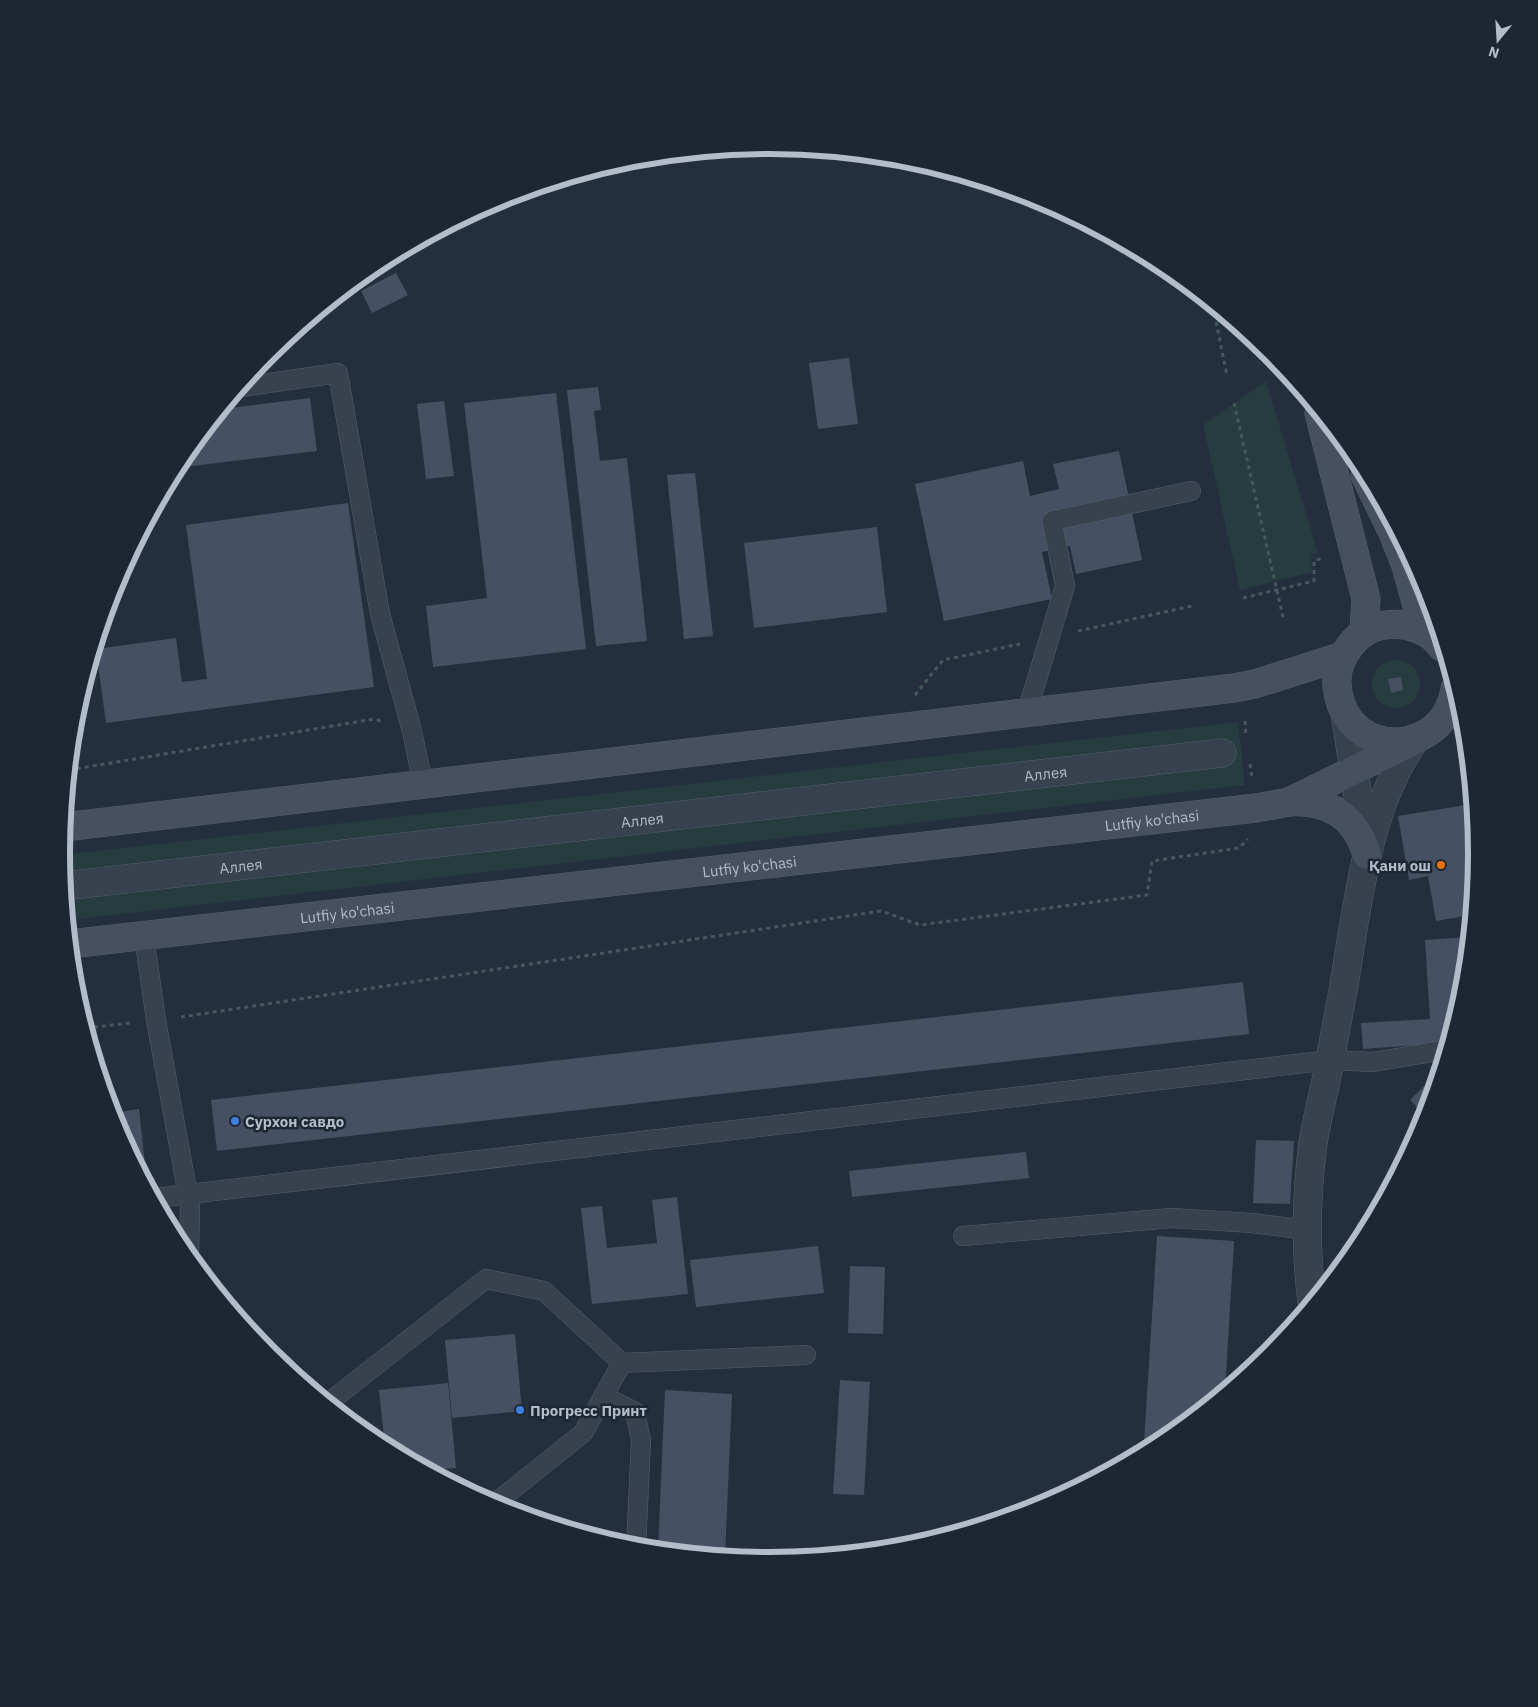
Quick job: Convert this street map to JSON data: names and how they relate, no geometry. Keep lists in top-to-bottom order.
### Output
{
  "streets": {
    "main road": ["Lutfiy ko'chasi"],
    "street": ["Аллея"]
  },
  "places": ["Қани ош", "Сурхон савдо", "Прогресс Принт"],
  "north": "bottom"
}
